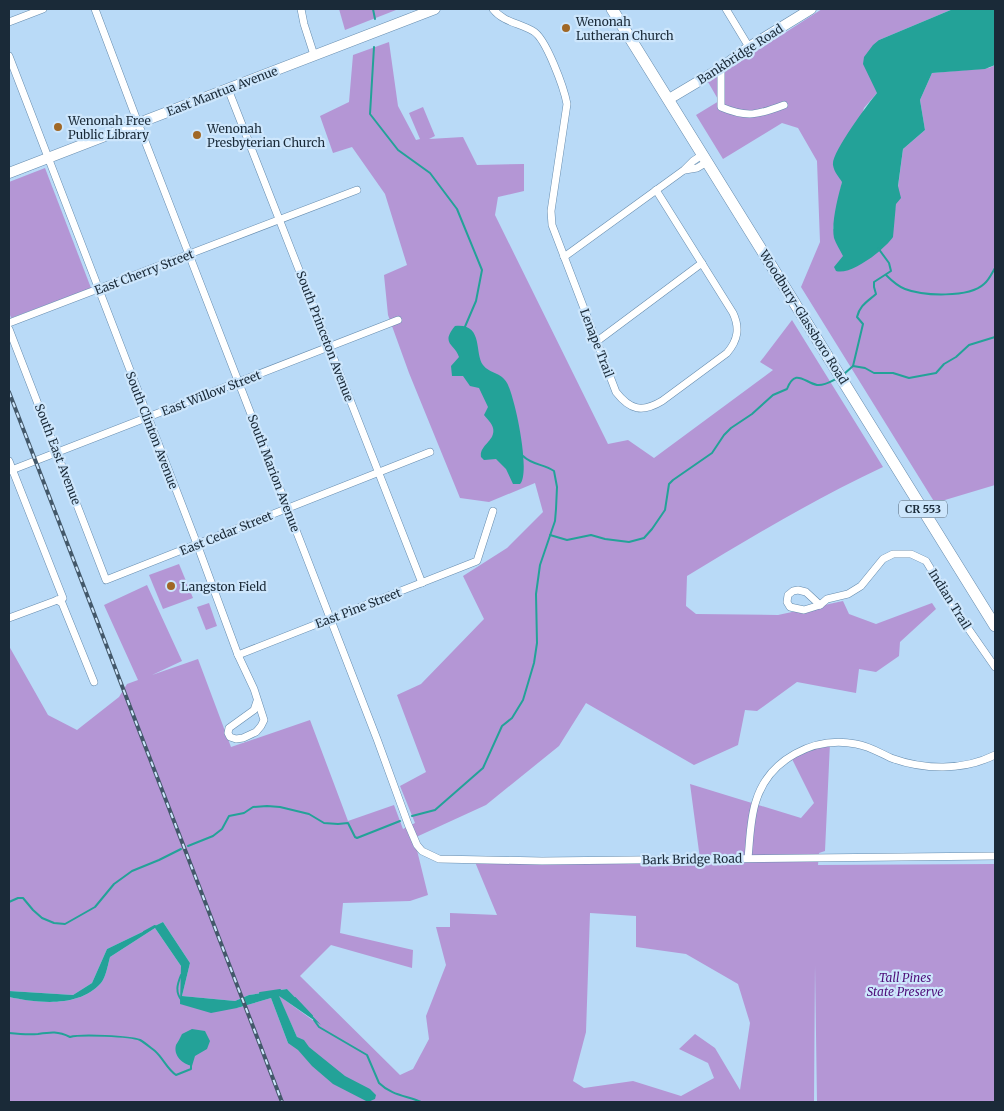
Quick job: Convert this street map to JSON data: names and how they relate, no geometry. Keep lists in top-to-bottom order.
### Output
{
  "streets": {
    "main road": ["Woodbury-Glassboro Road", "CR 553"],
    "street": [
      "Bankbridge Road",
      "East Mantua Avenue",
      "East Cherry Street",
      "South Princeton Avenue",
      "Lenape Trail",
      "East Willow Street",
      "South Clinton Avenue",
      "South East Avenue",
      "South Marion Avenue",
      "East Cedar Street",
      "Indian Trail",
      "East Pine Street",
      "Bark Bridge Road"
    ]
  },
  "crossings": [
    ["Bankbridge Road", "Woodbury-Glassboro Road"],
    ["East Mantua Avenue", "South Princeton Avenue"],
    ["East Mantua Avenue", "South Clinton Avenue"],
    ["East Mantua Avenue", "South Marion Avenue"],
    ["East Cherry Street", "South Princeton Avenue"],
    ["East Cherry Street", "South Clinton Avenue"],
    ["East Cherry Street", "South Marion Avenue"],
    ["South Princeton Avenue", "East Willow Street"],
    ["South Princeton Avenue", "East Cedar Street"],
    ["South Princeton Avenue", "East Pine Street"],
    ["East Willow Street", "South Clinton Avenue"],
    ["East Willow Street", "South East Avenue"],
    ["East Willow Street", "South Marion Avenue"],
    ["South Clinton Avenue", "East Cedar Street"],
    ["South Clinton Avenue", "East Pine Street"],
    ["South East Avenue", "East Cedar Street"],
    ["South Marion Avenue", "East Cedar Street"],
    ["South Marion Avenue", "East Pine Street"],
    ["South Marion Avenue", "Bark Bridge Road"]
  ],
  "parks": ["Tall Pines State Preserve"],
  "places": [
    "Wenonah Lutheran Church",
    "Wenonah Free Public Library",
    "Wenonah Presbyterian Church",
    "Langston Field"
  ]
}
